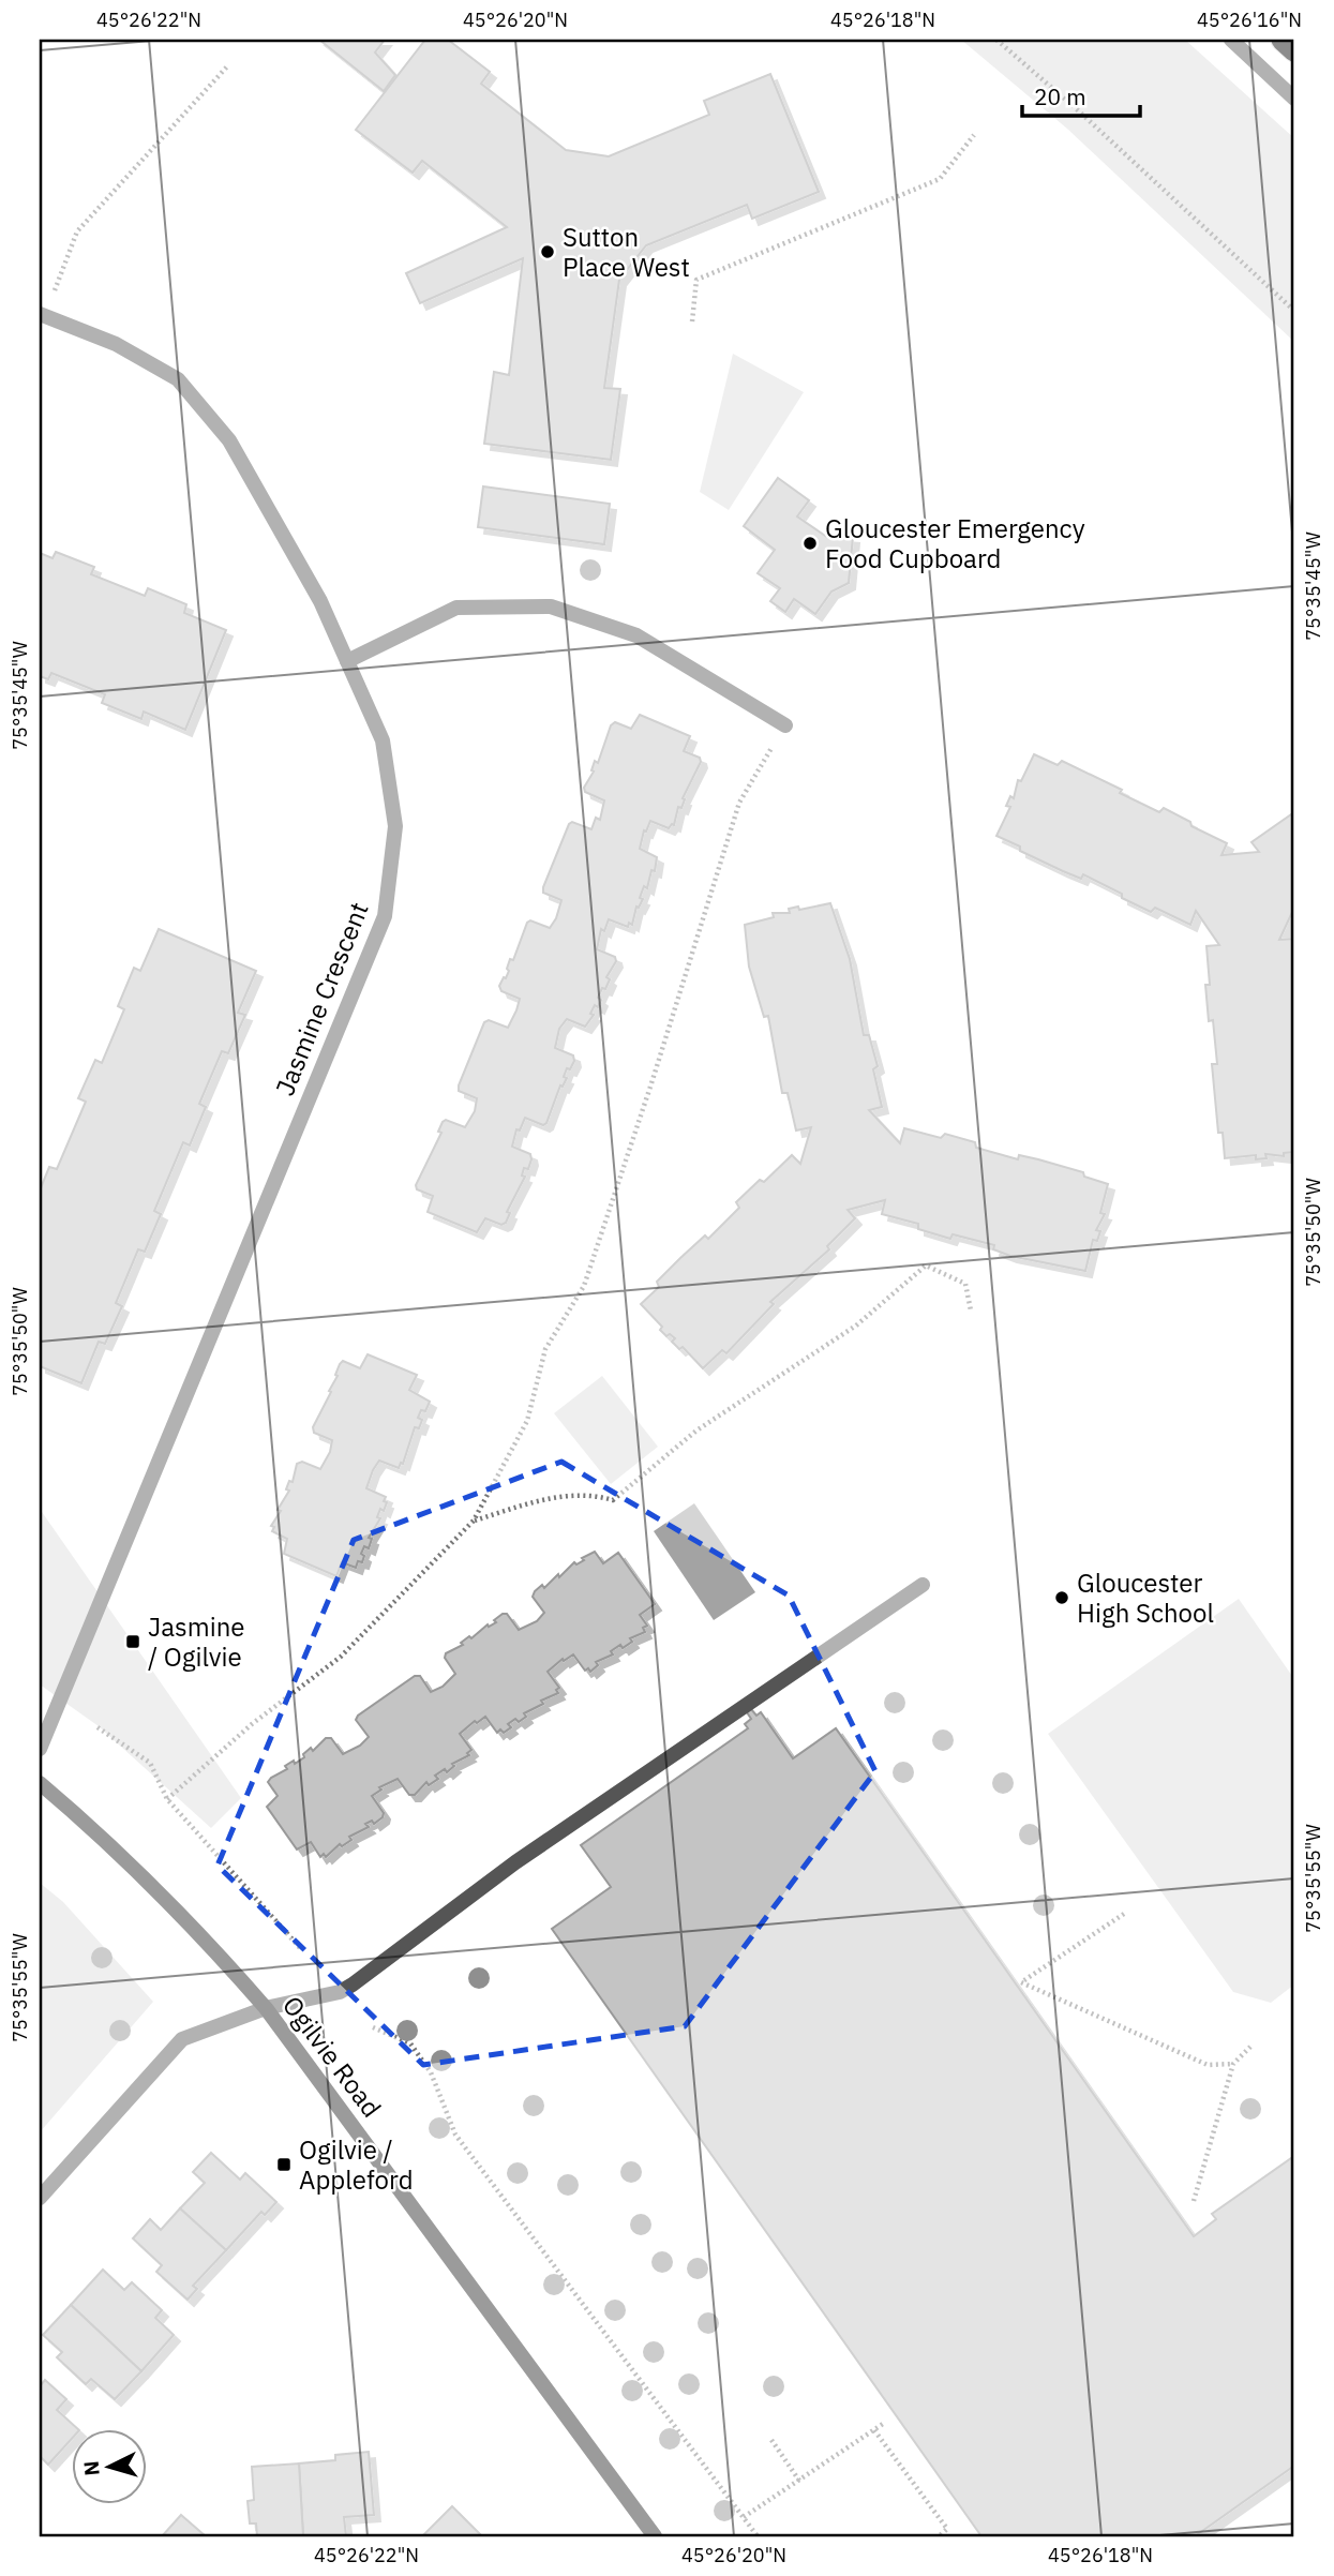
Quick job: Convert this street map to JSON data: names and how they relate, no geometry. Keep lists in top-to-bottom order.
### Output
{
  "streets": {
    "main road": ["Ogilvie Road"],
    "street": ["Jasmine Crescent"]
  },
  "places": {
    "other": ["Sutton Place West", "Gloucester Emergency Food Cupboard", "Gloucester High School"],
    "transit": ["Jasmine / Ogilvie", "Ogilvie / Appleford"]
  },
  "scale_bar": "20 m",
  "north": "left",
  "coordinates": [
    "45°26'22\"N",
    "45°26'20\"N",
    "45°26'18\"N",
    "45°26'16\"N",
    "75°35'45\"W",
    "75°35'50\"W",
    "75°35'55\"W"
  ]
}
